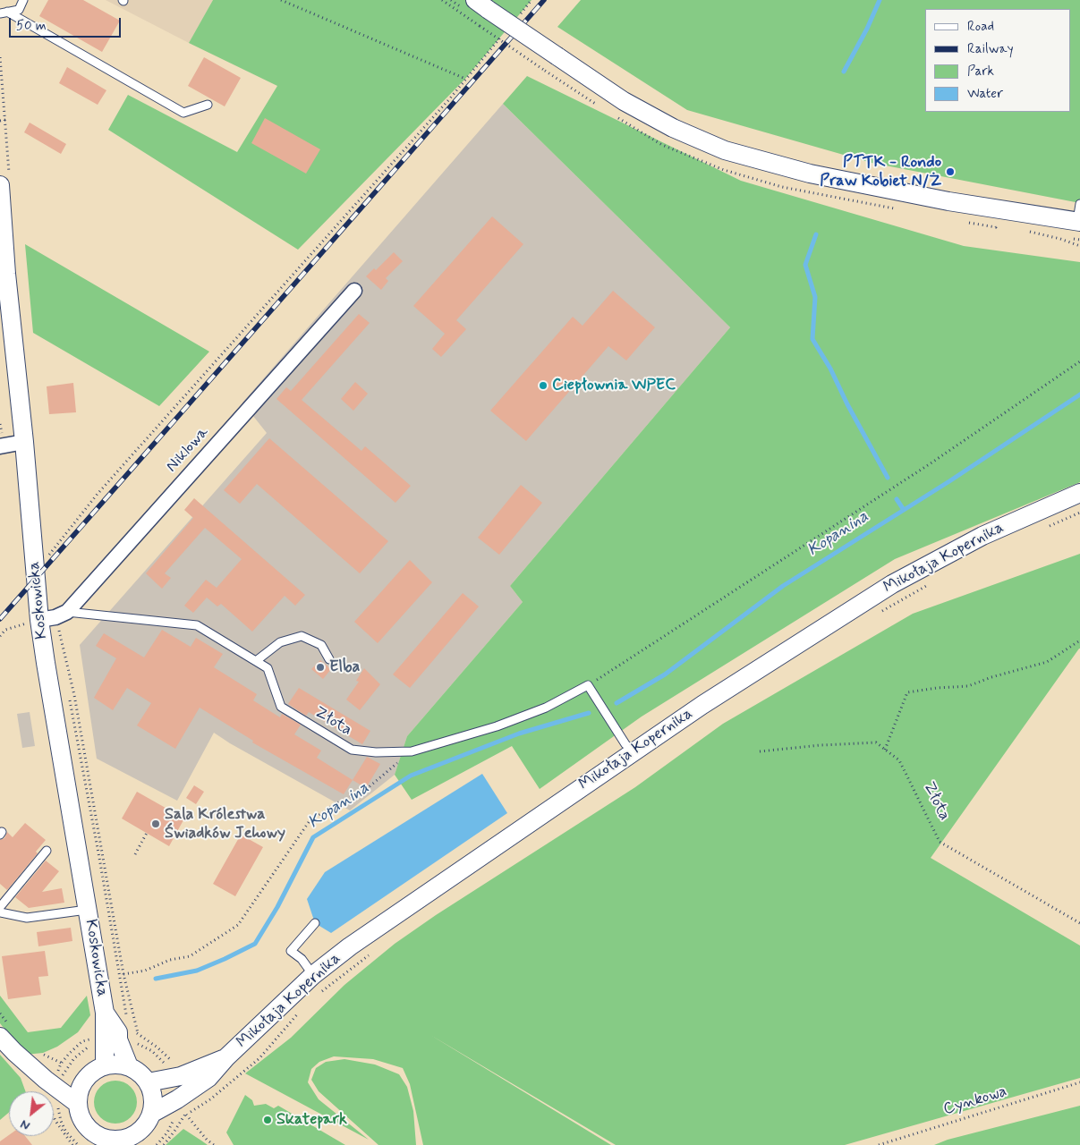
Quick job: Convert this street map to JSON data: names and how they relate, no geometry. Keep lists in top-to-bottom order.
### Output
{
  "streets": {
    "street": ["Niklowa", "Mikołaja Kopernika", "Koskowicka"],
    "lane": ["Złota"],
    "path": ["Cynkowa"]
  },
  "crossings": [
    ["Niklowa", "Koskowicka"],
    ["Niklowa", "Złota"],
    ["Mikołaja Kopernika", "Koskowicka"],
    ["Koskowicka", "Złota"]
  ],
  "water": ["Kopanina"],
  "places": [
    "PTTK - Rondo Praw Kobiet N/Ż",
    "Ciepłownia WPEC",
    "Elba",
    "Sala Królestwa Świadków Jehowy",
    "Skatepark"
  ],
  "legend": [
    "Road",
    "Railway",
    "Park",
    "Water"
  ],
  "scale_bar": "50 m",
  "north": "bottom left"
}
